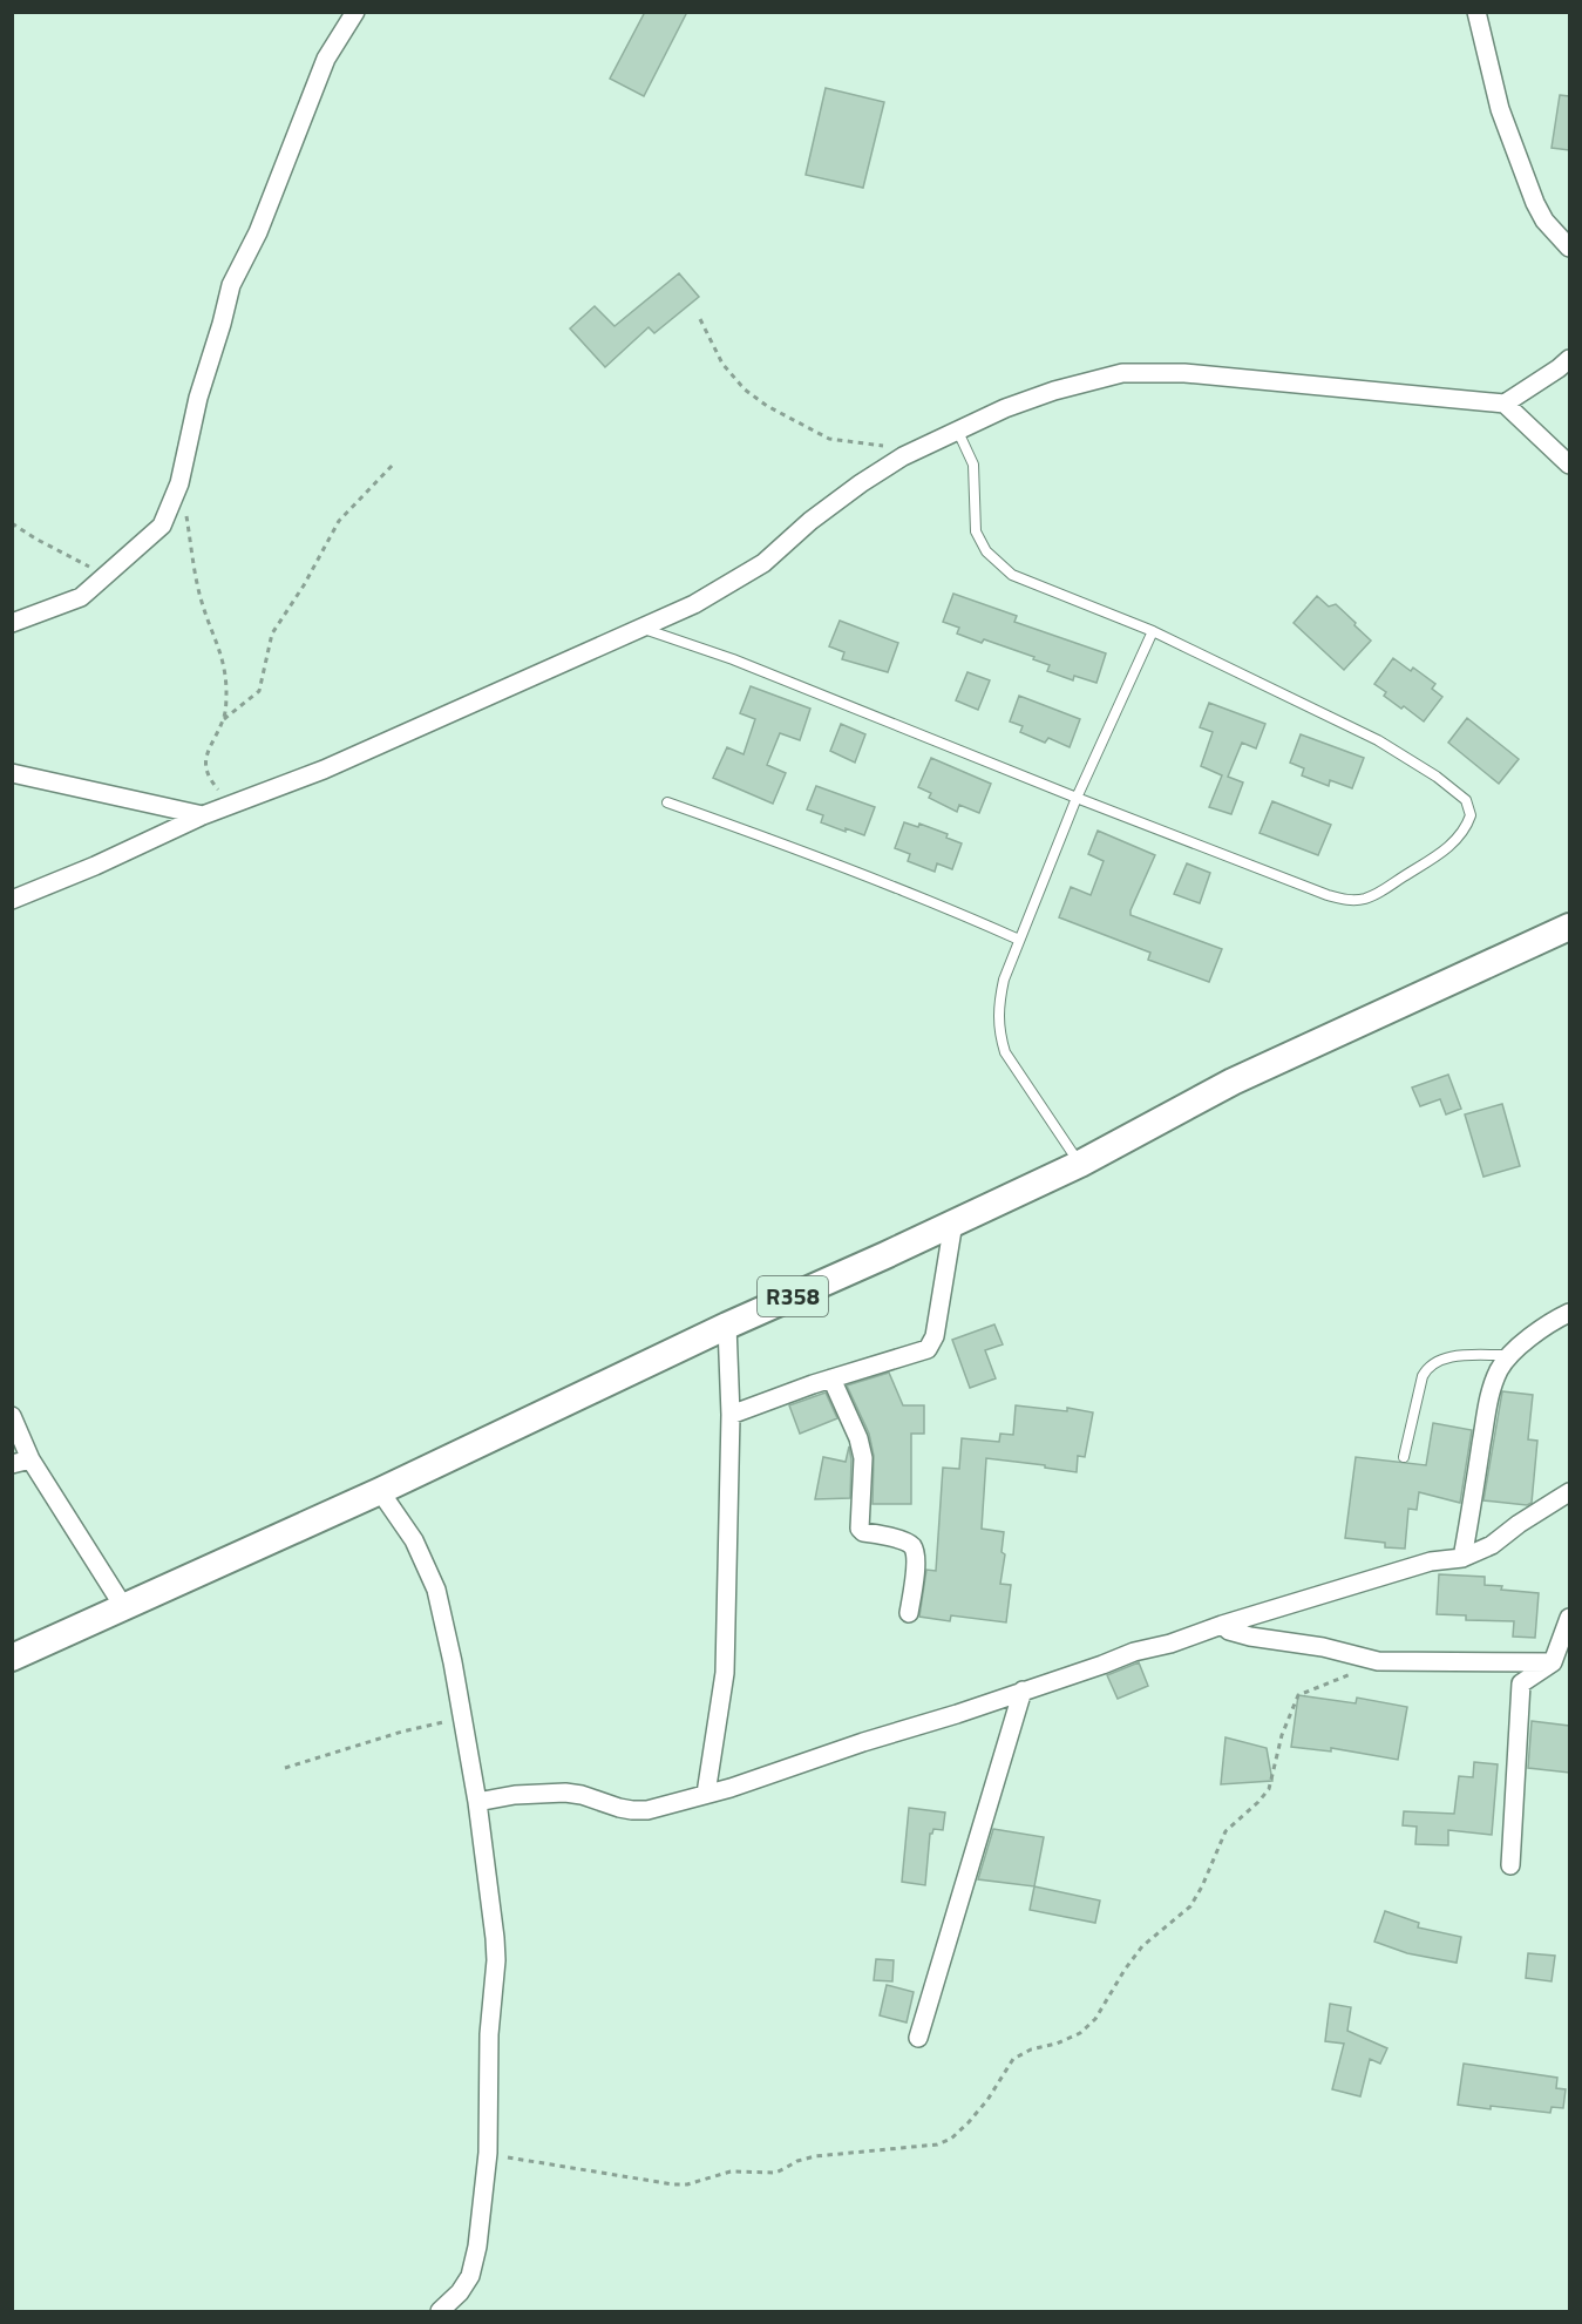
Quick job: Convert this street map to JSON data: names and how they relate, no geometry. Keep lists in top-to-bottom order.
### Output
{
  "streets": {
    "main road": ["R358"]
  }
}
